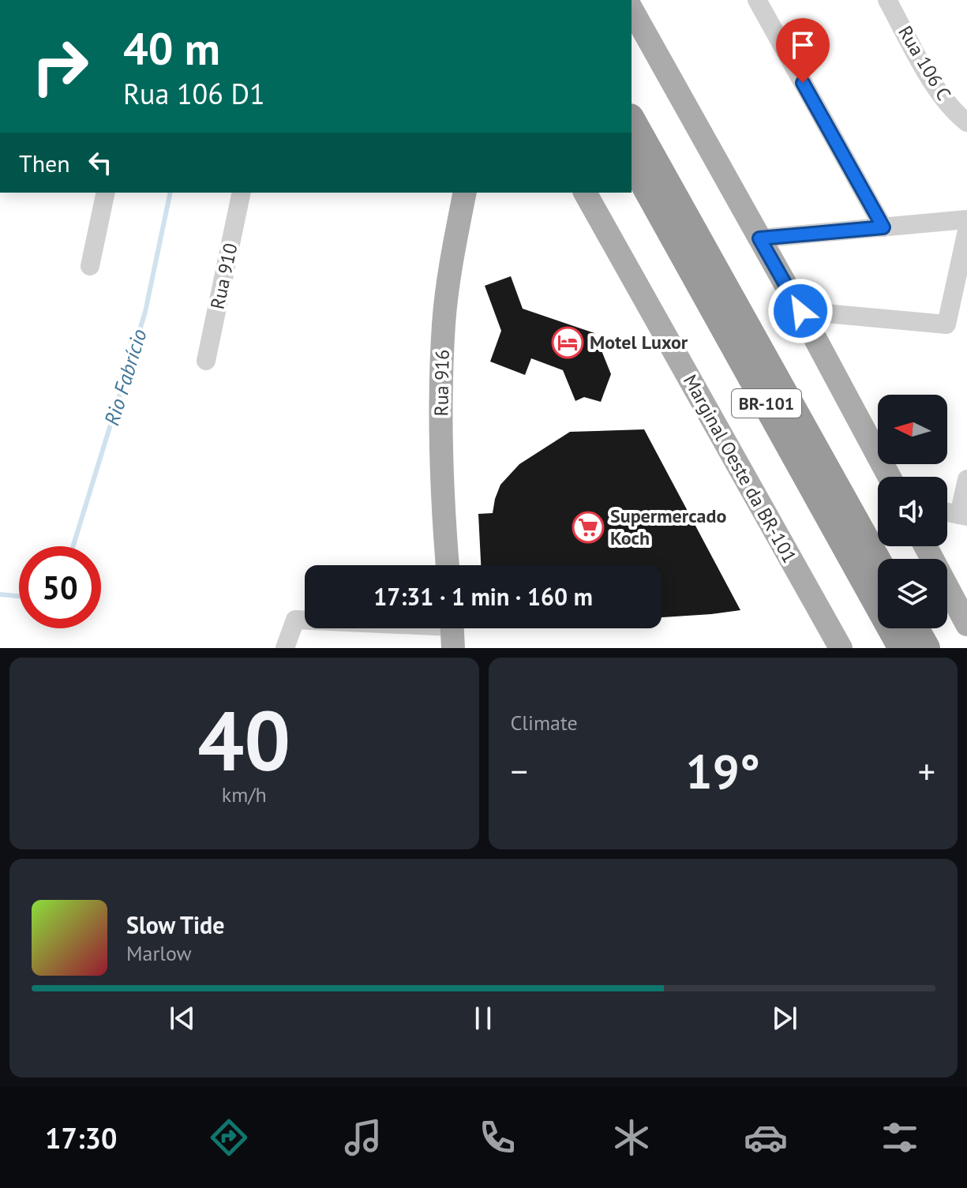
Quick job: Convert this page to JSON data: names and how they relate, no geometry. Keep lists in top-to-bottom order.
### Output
{
  "streets": {
    "highway": ["BR-101"],
    "main road": ["Rua 916", "Marginal Oeste da BR-101"],
    "street": ["Rua 106 C", "Rua 910"]
  },
  "water": ["Rio Fabrício"],
  "places": {
    "hotel": ["Motel Luxor"],
    "supermarket": ["Supermercado Koch"]
  },
  "north": "left",
  "page": {
    "turn": ["40 m", "Rua 106 D1"],
    "then": "Then",
    "limit": "50",
    "trip": "17:31 · 1 min · 160 m",
    "tile": [
      ["40", "km/h"],
      "Climate"
    ],
    "heat": ["−", "19°", "+"],
    "song": ["Slow Tide", "Marlow"],
    "tabs": "17:30"
  }
}
